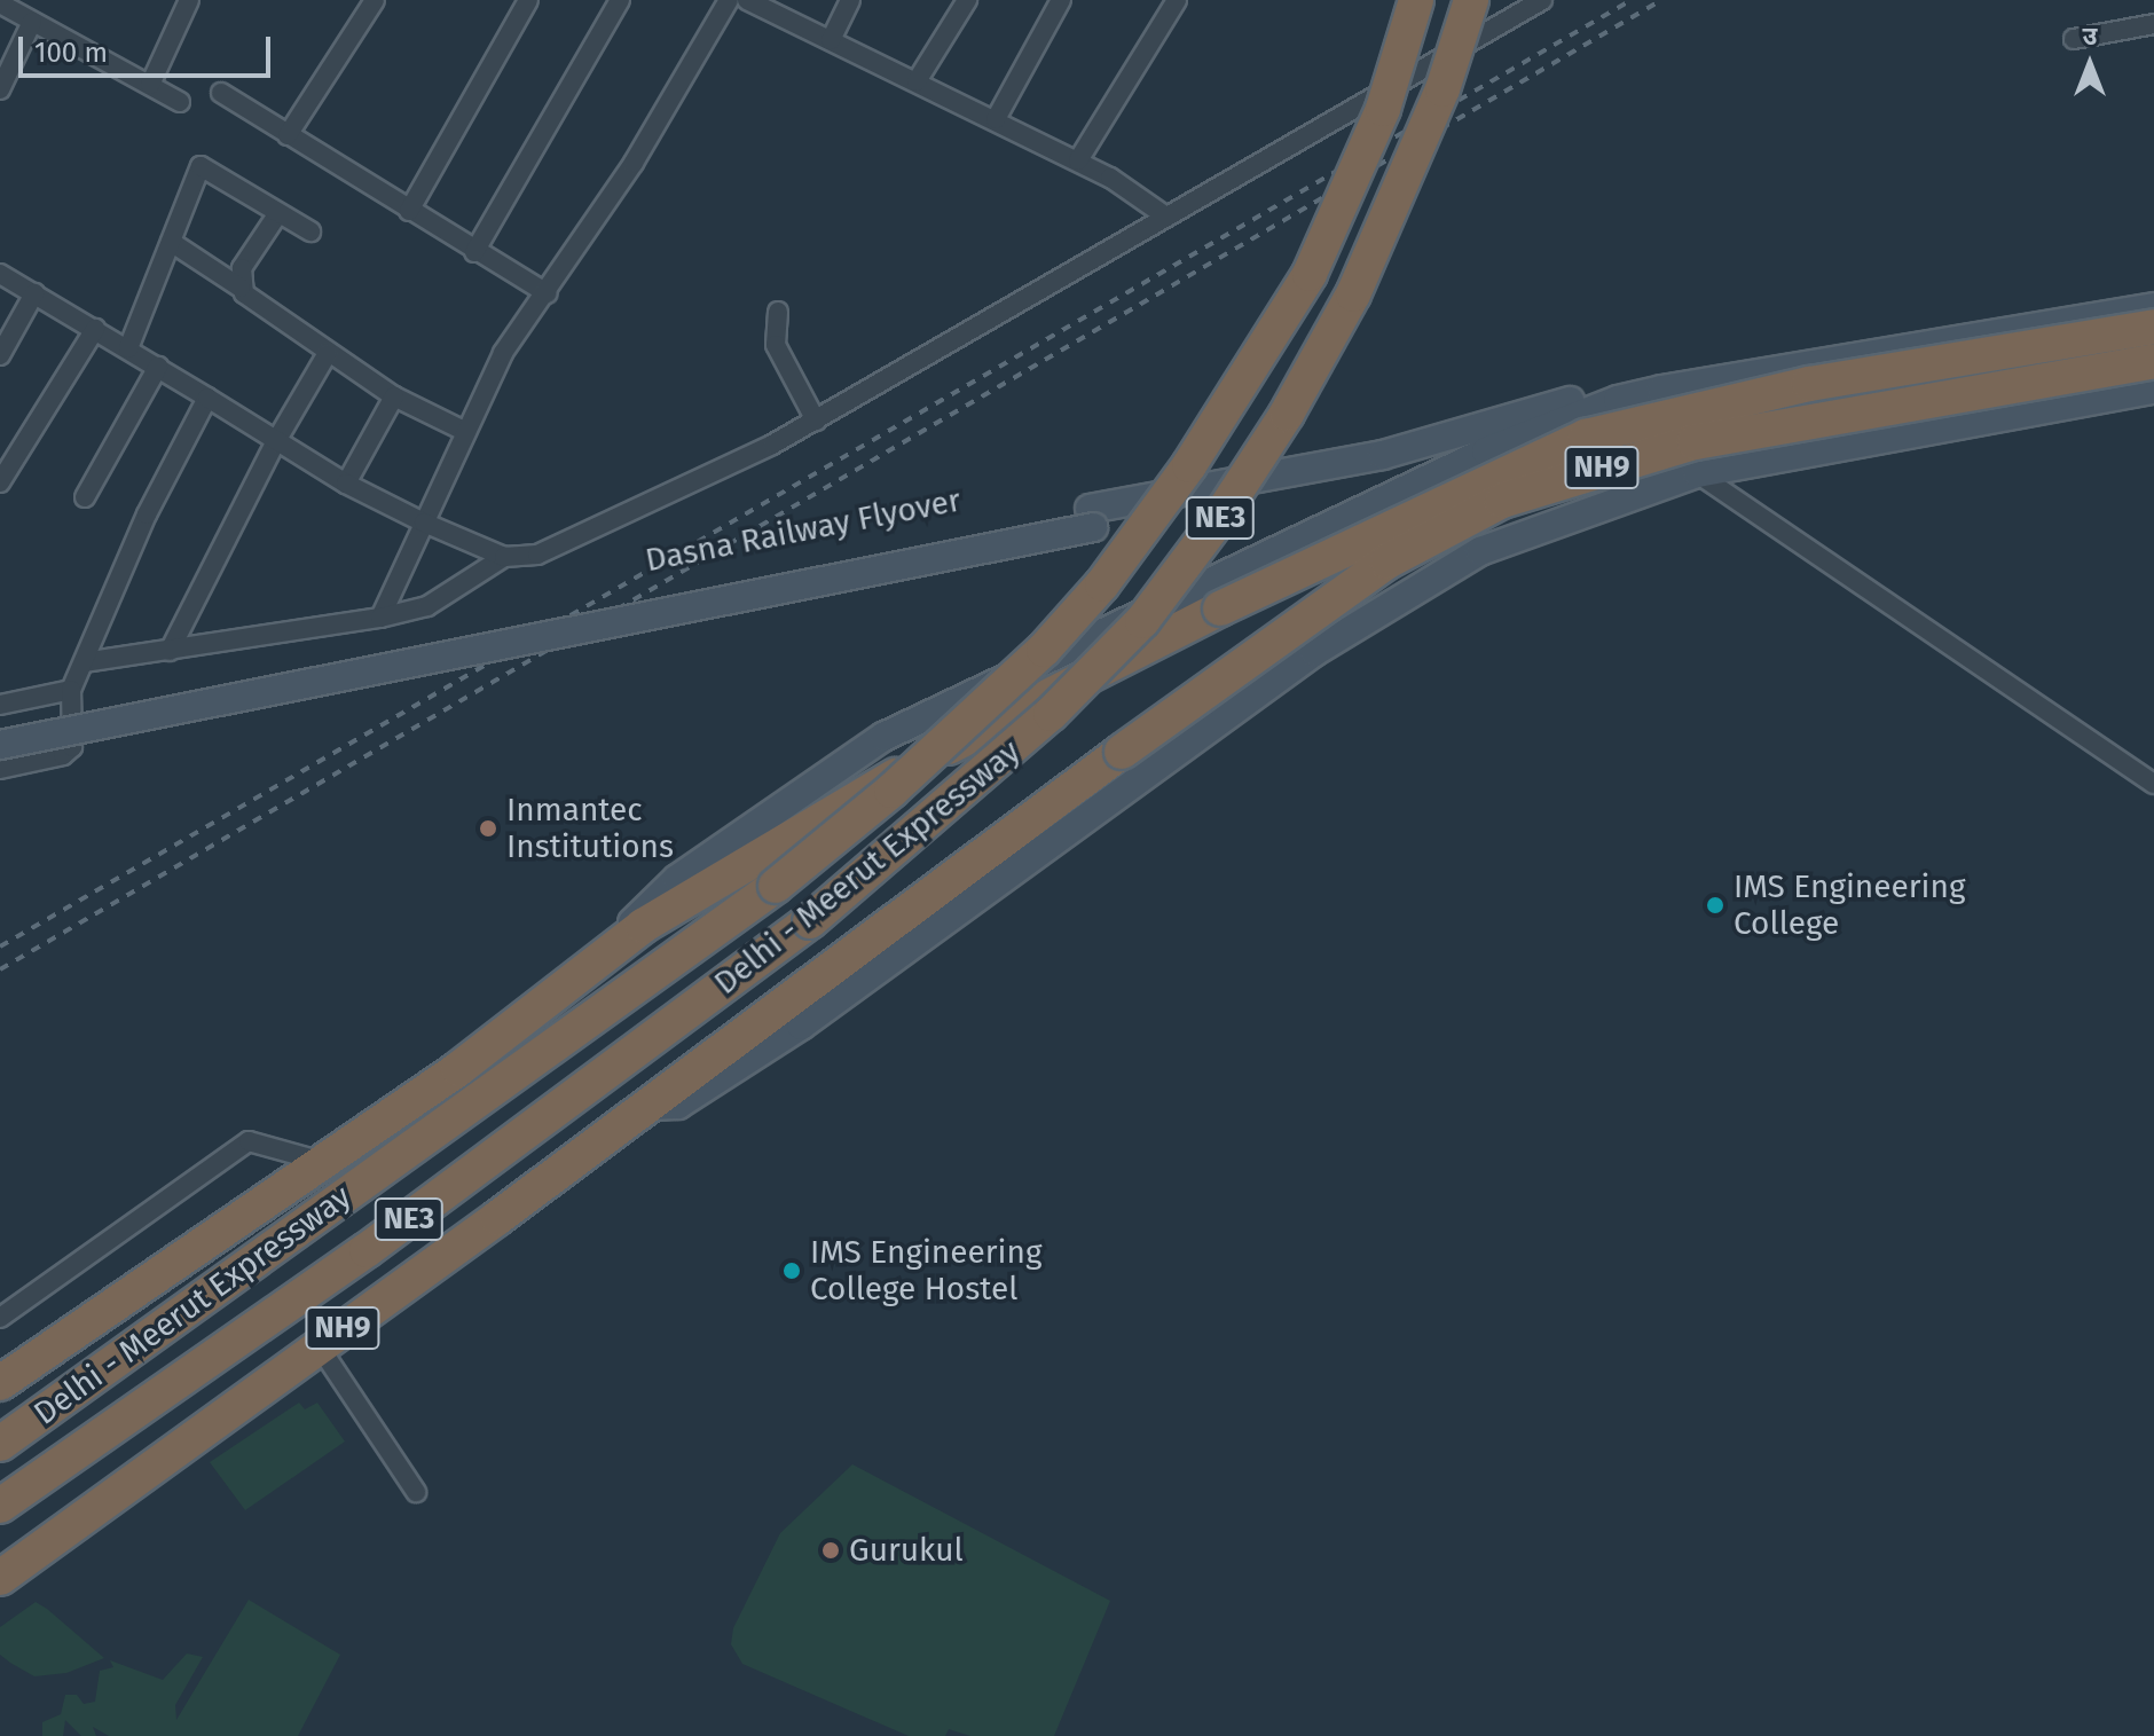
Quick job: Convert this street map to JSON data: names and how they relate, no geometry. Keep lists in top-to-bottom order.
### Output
{
  "streets": {
    "highway": ["NH9", "NE3", "Delhi - Meerut Expressway"],
    "street": ["Dasna Railway Flyover"]
  },
  "places": [
    "Inmantec Institutions",
    "IMS Engineering College",
    "IMS Engineering College Hostel",
    "Gurukul"
  ],
  "scale_bar": "100 m",
  "north": "top"
}
